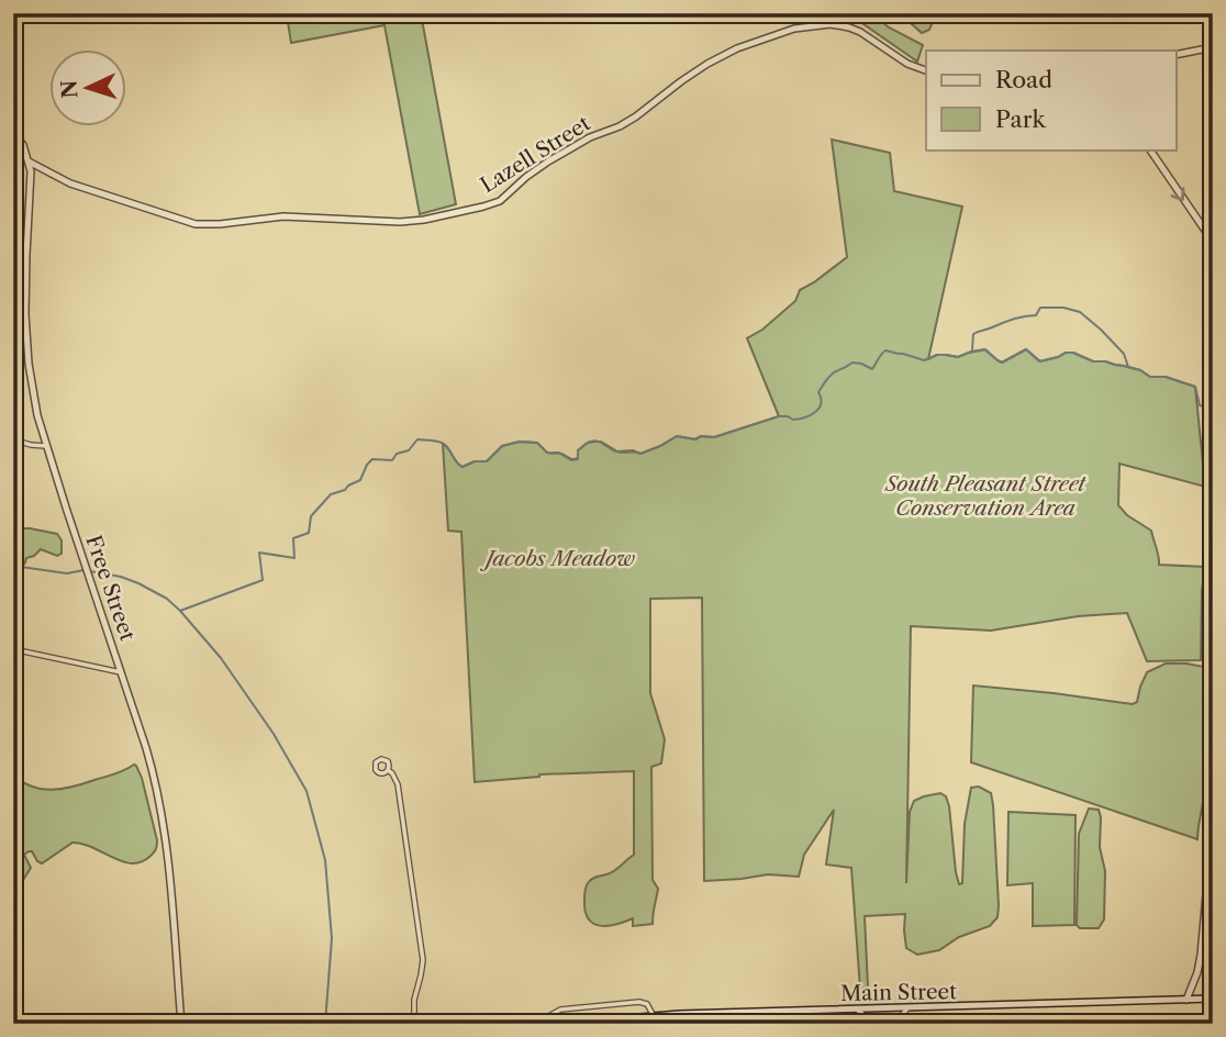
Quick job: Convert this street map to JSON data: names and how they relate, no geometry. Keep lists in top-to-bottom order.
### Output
{
  "streets": {
    "street": ["Lazell Street", "Free Street", "Main Street"]
  },
  "crossings": [
    ["Lazell Street", "Free Street"]
  ],
  "parks": ["South Pleasant Street Conservation Area", "Jacobs Meadow"],
  "legend": ["Road", "Park"],
  "north": "left"
}
